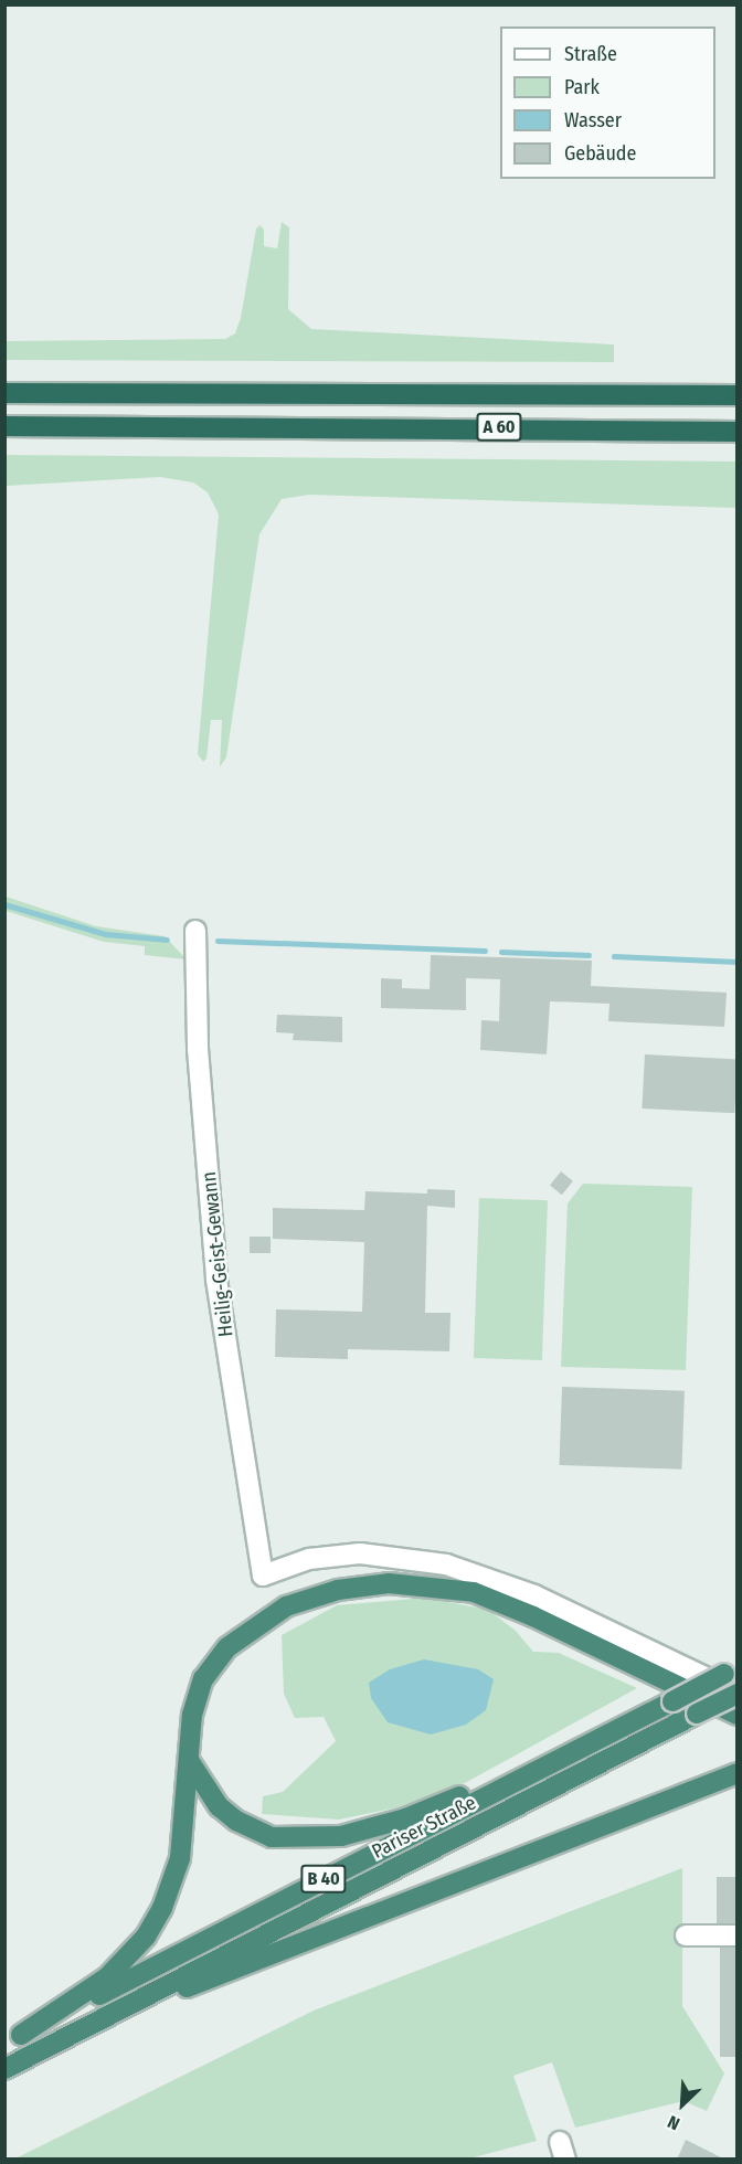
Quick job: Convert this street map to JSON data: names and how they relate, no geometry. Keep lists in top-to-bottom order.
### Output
{
  "streets": {
    "highway": ["A 60", "Pariser Straße", "B 40"],
    "street": ["Heilig-Geist-Gewann"]
  },
  "crossings": [
    ["Heilig-Geist-Gewann", "Pariser Straße"]
  ],
  "legend": [
    "Straße",
    "Park",
    "Wasser",
    "Gebäude"
  ],
  "north": "bottom left"
}
